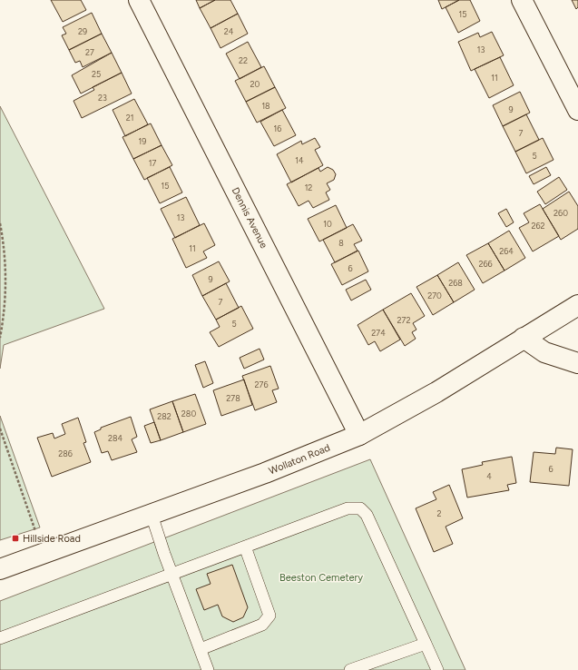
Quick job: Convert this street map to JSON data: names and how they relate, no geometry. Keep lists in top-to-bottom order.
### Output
{
  "streets": {
    "street": ["Dennis Avenue", "Wollaton Road"]
  },
  "crossings": [
    ["Dennis Avenue", "Wollaton Road"]
  ],
  "parks": ["Beeston Cemetery"],
  "places": {
    "transit": ["Hillside Road"]
  },
  "house_numbers": [
    "15",
    "29",
    "24",
    "13",
    "27",
    "22",
    "25",
    "11",
    "20",
    "23",
    "18",
    "9",
    "21",
    "16",
    "7",
    "19",
    "5",
    "14",
    "17",
    "15",
    "12",
    "260",
    "13",
    "10",
    "262",
    "8",
    "11",
    "264",
    "266",
    "6",
    "9",
    "268",
    "270",
    "7",
    "272",
    "5",
    "274",
    "276",
    "278",
    "280",
    "282",
    "284",
    "286",
    "6",
    "4",
    "2"
  ]
}
